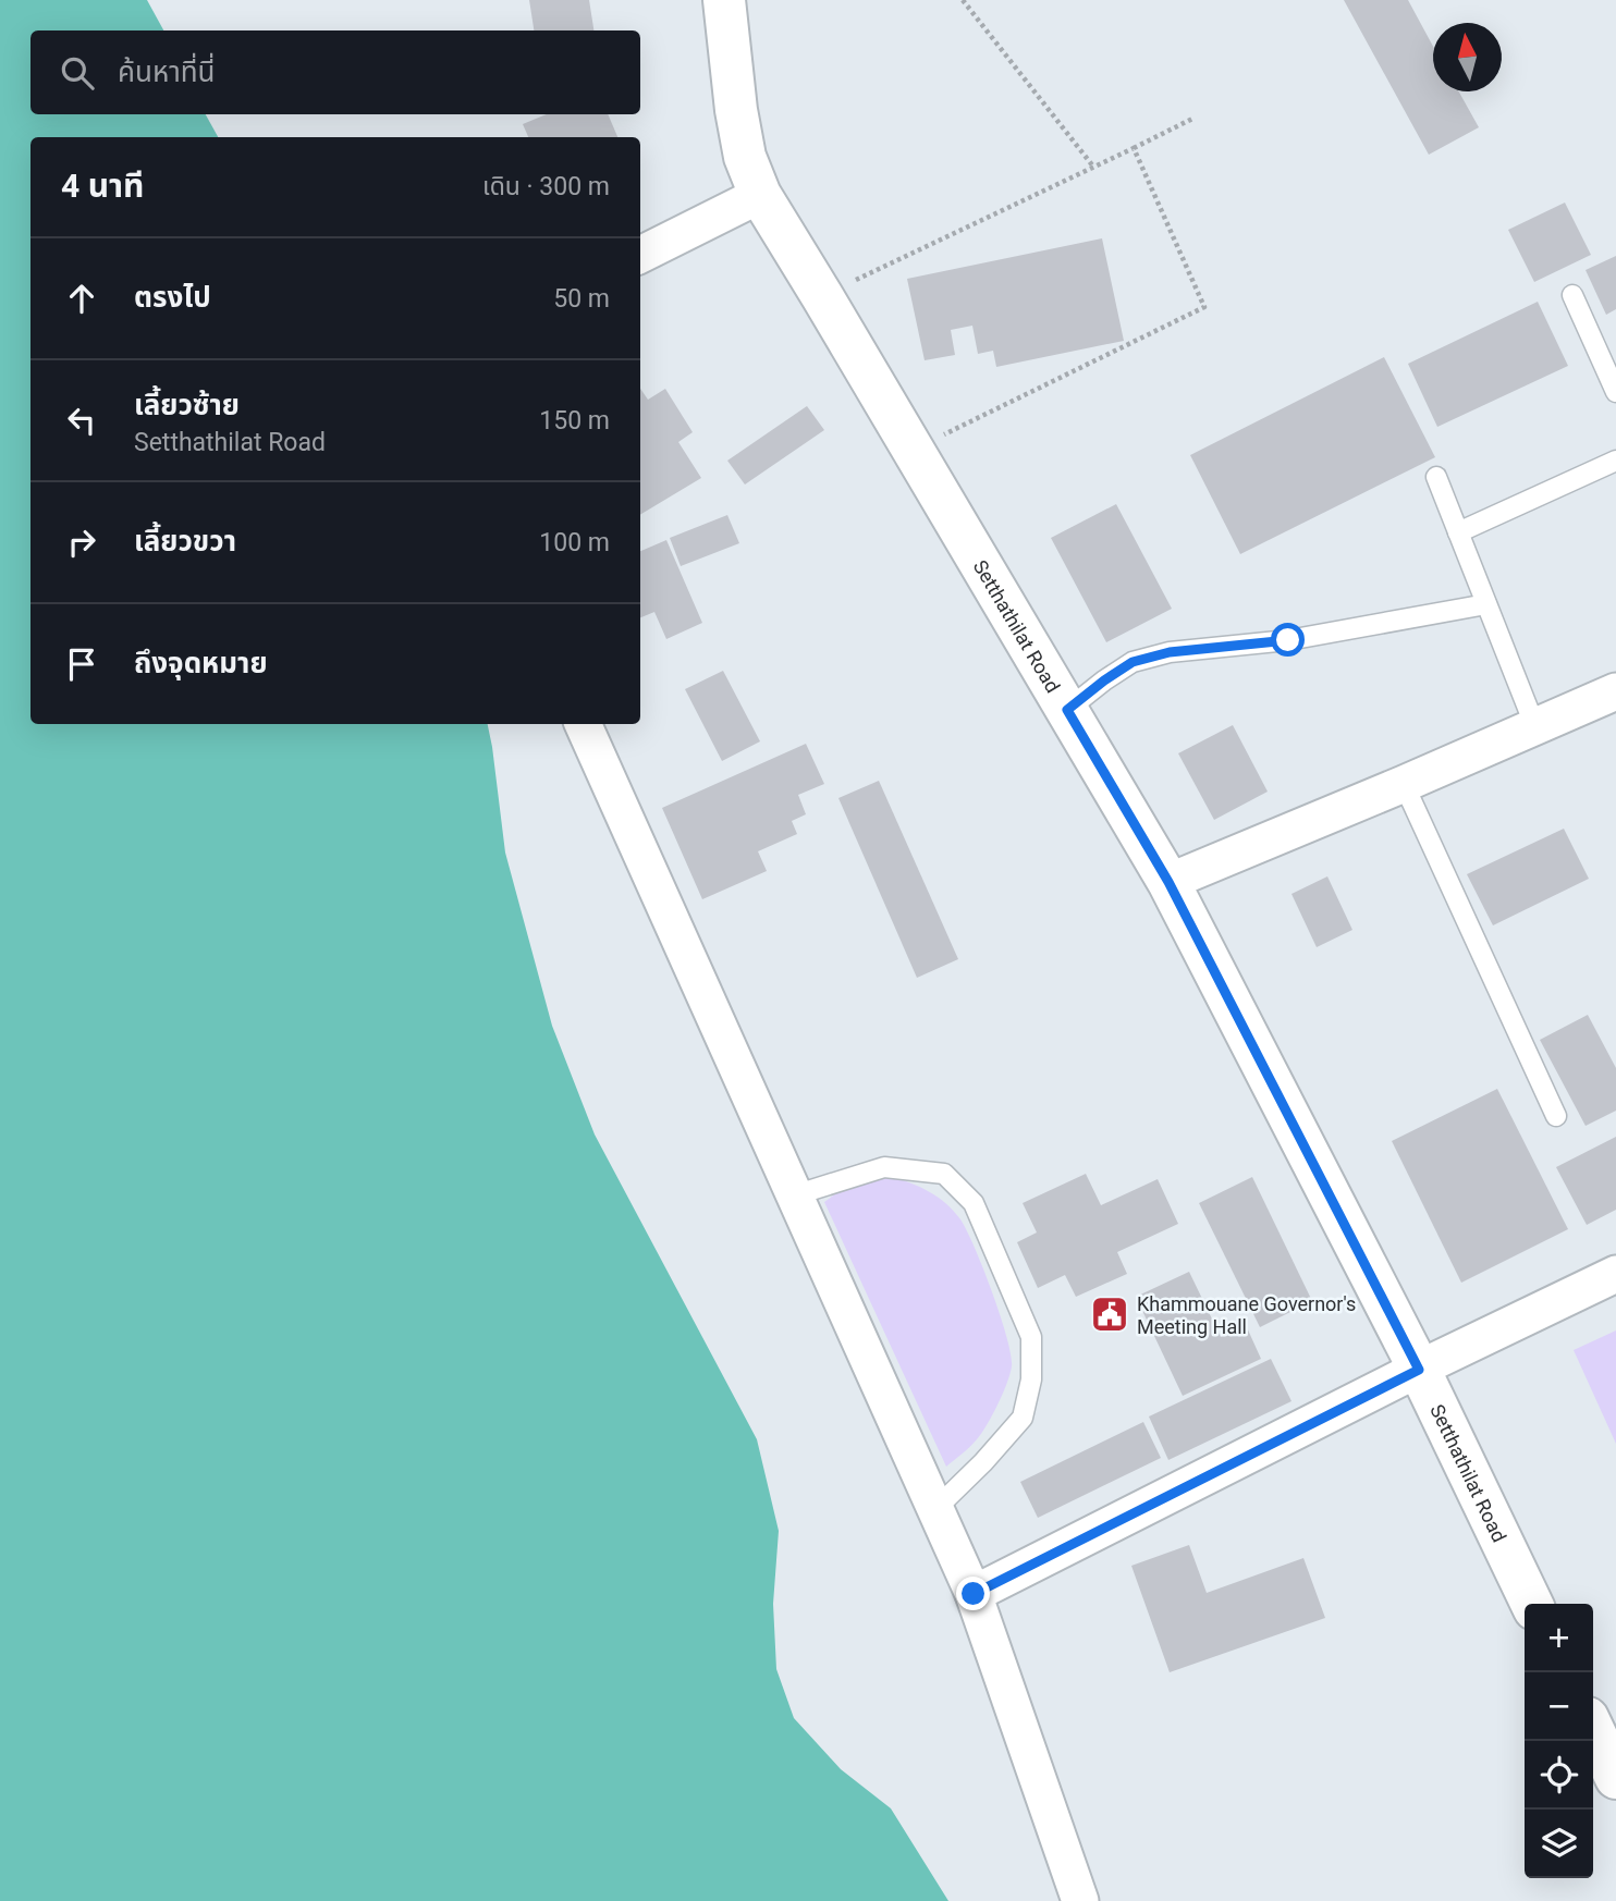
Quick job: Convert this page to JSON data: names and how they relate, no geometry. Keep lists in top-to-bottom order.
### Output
{
  "streets": {
    "street": ["Setthathilat Road"]
  },
  "places": {
    "public building": ["Khammouane Governor's Meeting Hall"]
  },
  "north": "top",
  "page": {
    "search": "ค้นหาที่นี่",
    "heading": ["4 นาที", "เดิน · 300 m"],
    "list": [
      ["ตรงไป", "50 m"],
      ["เลี้ยวซ้าย", "Setthathilat Road", "150 m"],
      ["เลี้ยวขวา", "100 m"],
      "ถึงจุดหมาย"
    ],
    "map_buttons": ["+", "−"]
  }
}
